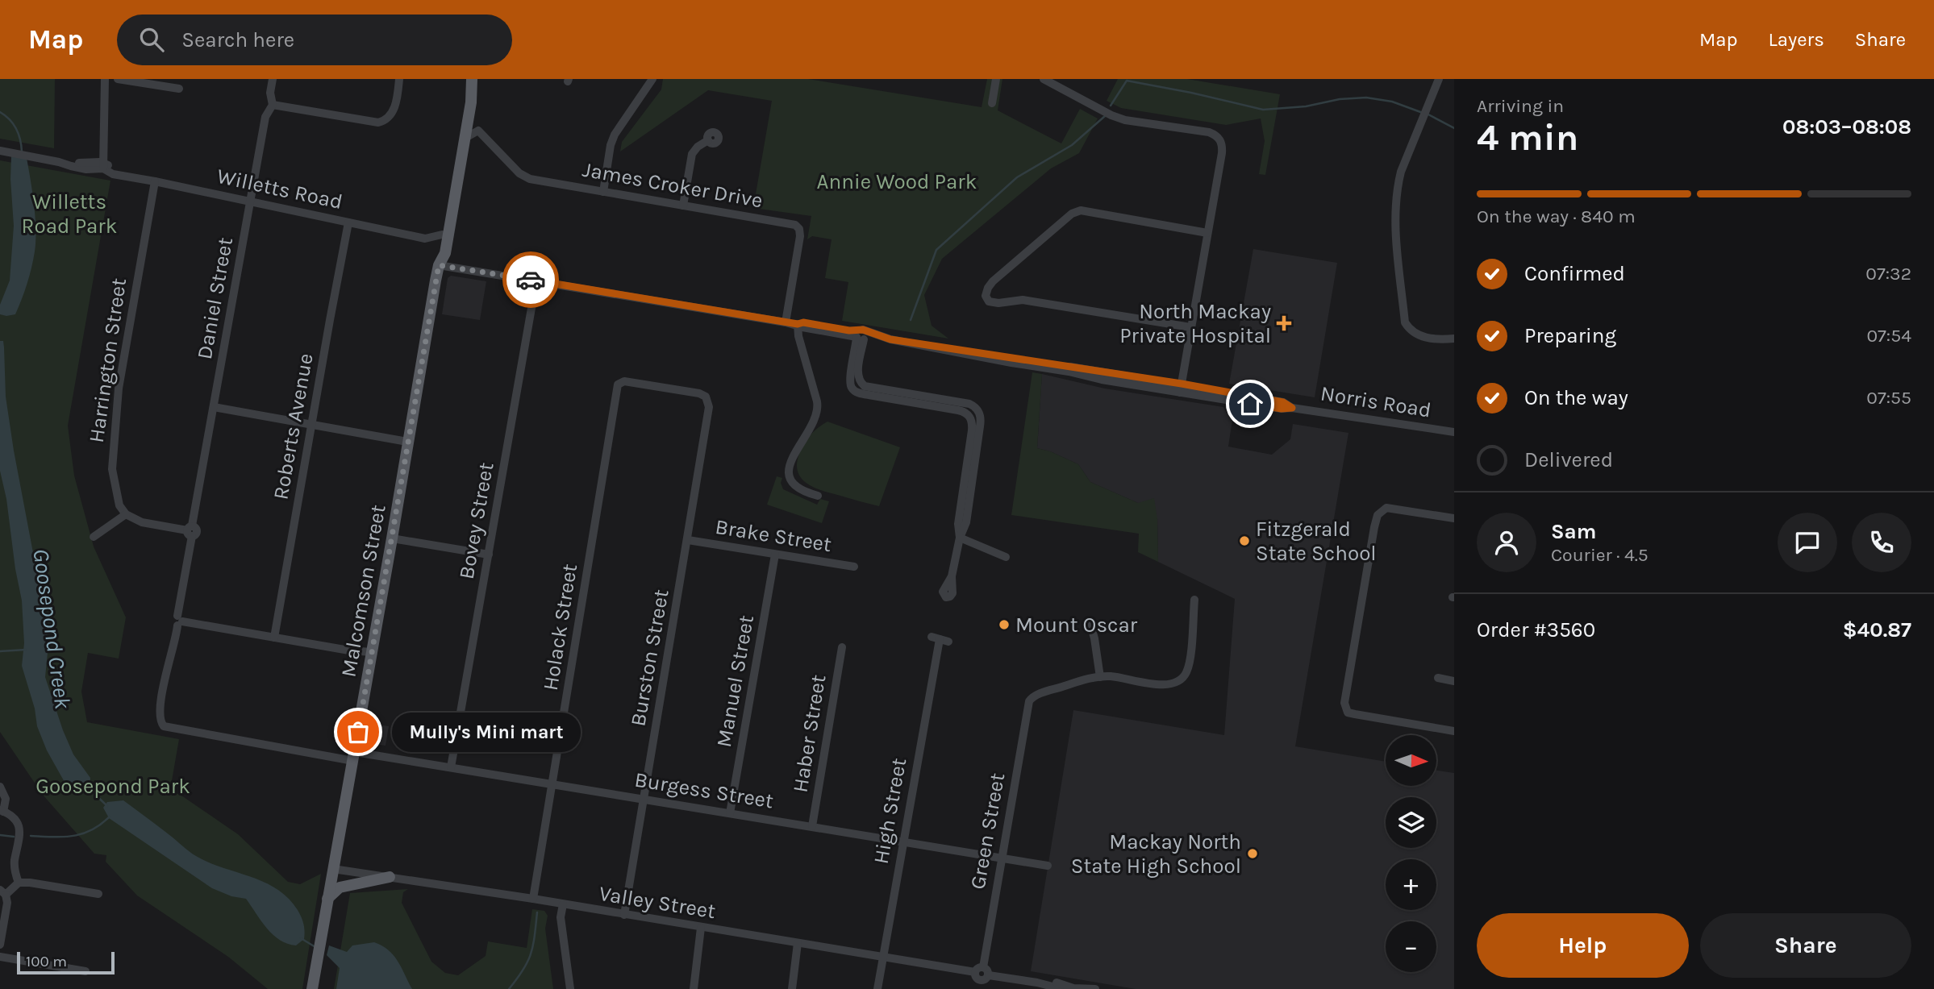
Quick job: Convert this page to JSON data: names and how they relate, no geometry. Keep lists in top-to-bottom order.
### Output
{
  "streets": {
    "main road": ["Malcomson Street"],
    "street": [
      "James Croker Drive",
      "Willetts Road",
      "Daniel Street",
      "Harrington Street",
      "Norris Road",
      "Roberts Avenue",
      "Bovey Street",
      "Brake Street",
      "Holack Street",
      "Burston Street",
      "Manuel Street",
      "Haber Street",
      "Burgess Street",
      "High Street",
      "Green Street",
      "Valley Street"
    ]
  },
  "crossings": [
    ["James Croker Drive", "Norris Road"],
    ["James Croker Drive", "Malcomson Street"],
    ["Willetts Road", "Daniel Street"],
    ["Willetts Road", "Harrington Street"],
    ["Willetts Road", "Roberts Avenue"],
    ["Willetts Road", "Malcomson Street"],
    ["Daniel Street", "Burgess Street"],
    ["Norris Road", "Bovey Street"],
    ["Norris Road", "Malcomson Street"],
    ["Bovey Street", "Burgess Street"],
    ["Brake Street", "Burston Street"],
    ["Brake Street", "Manuel Street"],
    ["Malcomson Street", "Burgess Street"],
    ["Malcomson Street", "Valley Street"],
    ["Holack Street", "Burston Street"],
    ["Holack Street", "Burgess Street"],
    ["Holack Street", "Valley Street"],
    ["Burston Street", "Burgess Street"],
    ["Burston Street", "Valley Street"],
    ["Manuel Street", "Burgess Street"],
    ["Haber Street", "Burgess Street"],
    ["Burgess Street", "High Street"],
    ["Burgess Street", "Green Street"],
    ["High Street", "Valley Street"],
    ["Green Street", "Valley Street"]
  ],
  "water": ["Goosepond Creek"],
  "parks": ["Annie Wood Park", "Willetts Road Park", "Goosepond Park"],
  "places": {
    "health": ["North Mackay Private Hospital"],
    "other": [
      "Fitzgerald State School",
      "Mount Oscar",
      "Mully's Mini mart",
      "Mackay North State High School"
    ]
  },
  "scale_bar": "100 m",
  "north": "right",
  "page": {
    "header": "Map",
    "search": "Search here",
    "nav": ["Map", "Layers", "Share"],
    "heading": ["4 min", "Arriving in", "08:03–08:08"],
    "panel": [
      "Sam",
      "Courier · 4.5",
      "Order #3560",
      "$40.87"
    ],
    "bar": "On the way · 840 m",
    "list": [
      ["Confirmed", "07:32"],
      ["Preparing", "07:54"],
      ["On the way", "07:55"],
      "Delivered"
    ],
    "bubble": "Mully's Mini mart",
    "map_buttons": ["+", "−"],
    "buttons": ["Help", "Share"],
    "scale": "100 m"
  }
}
